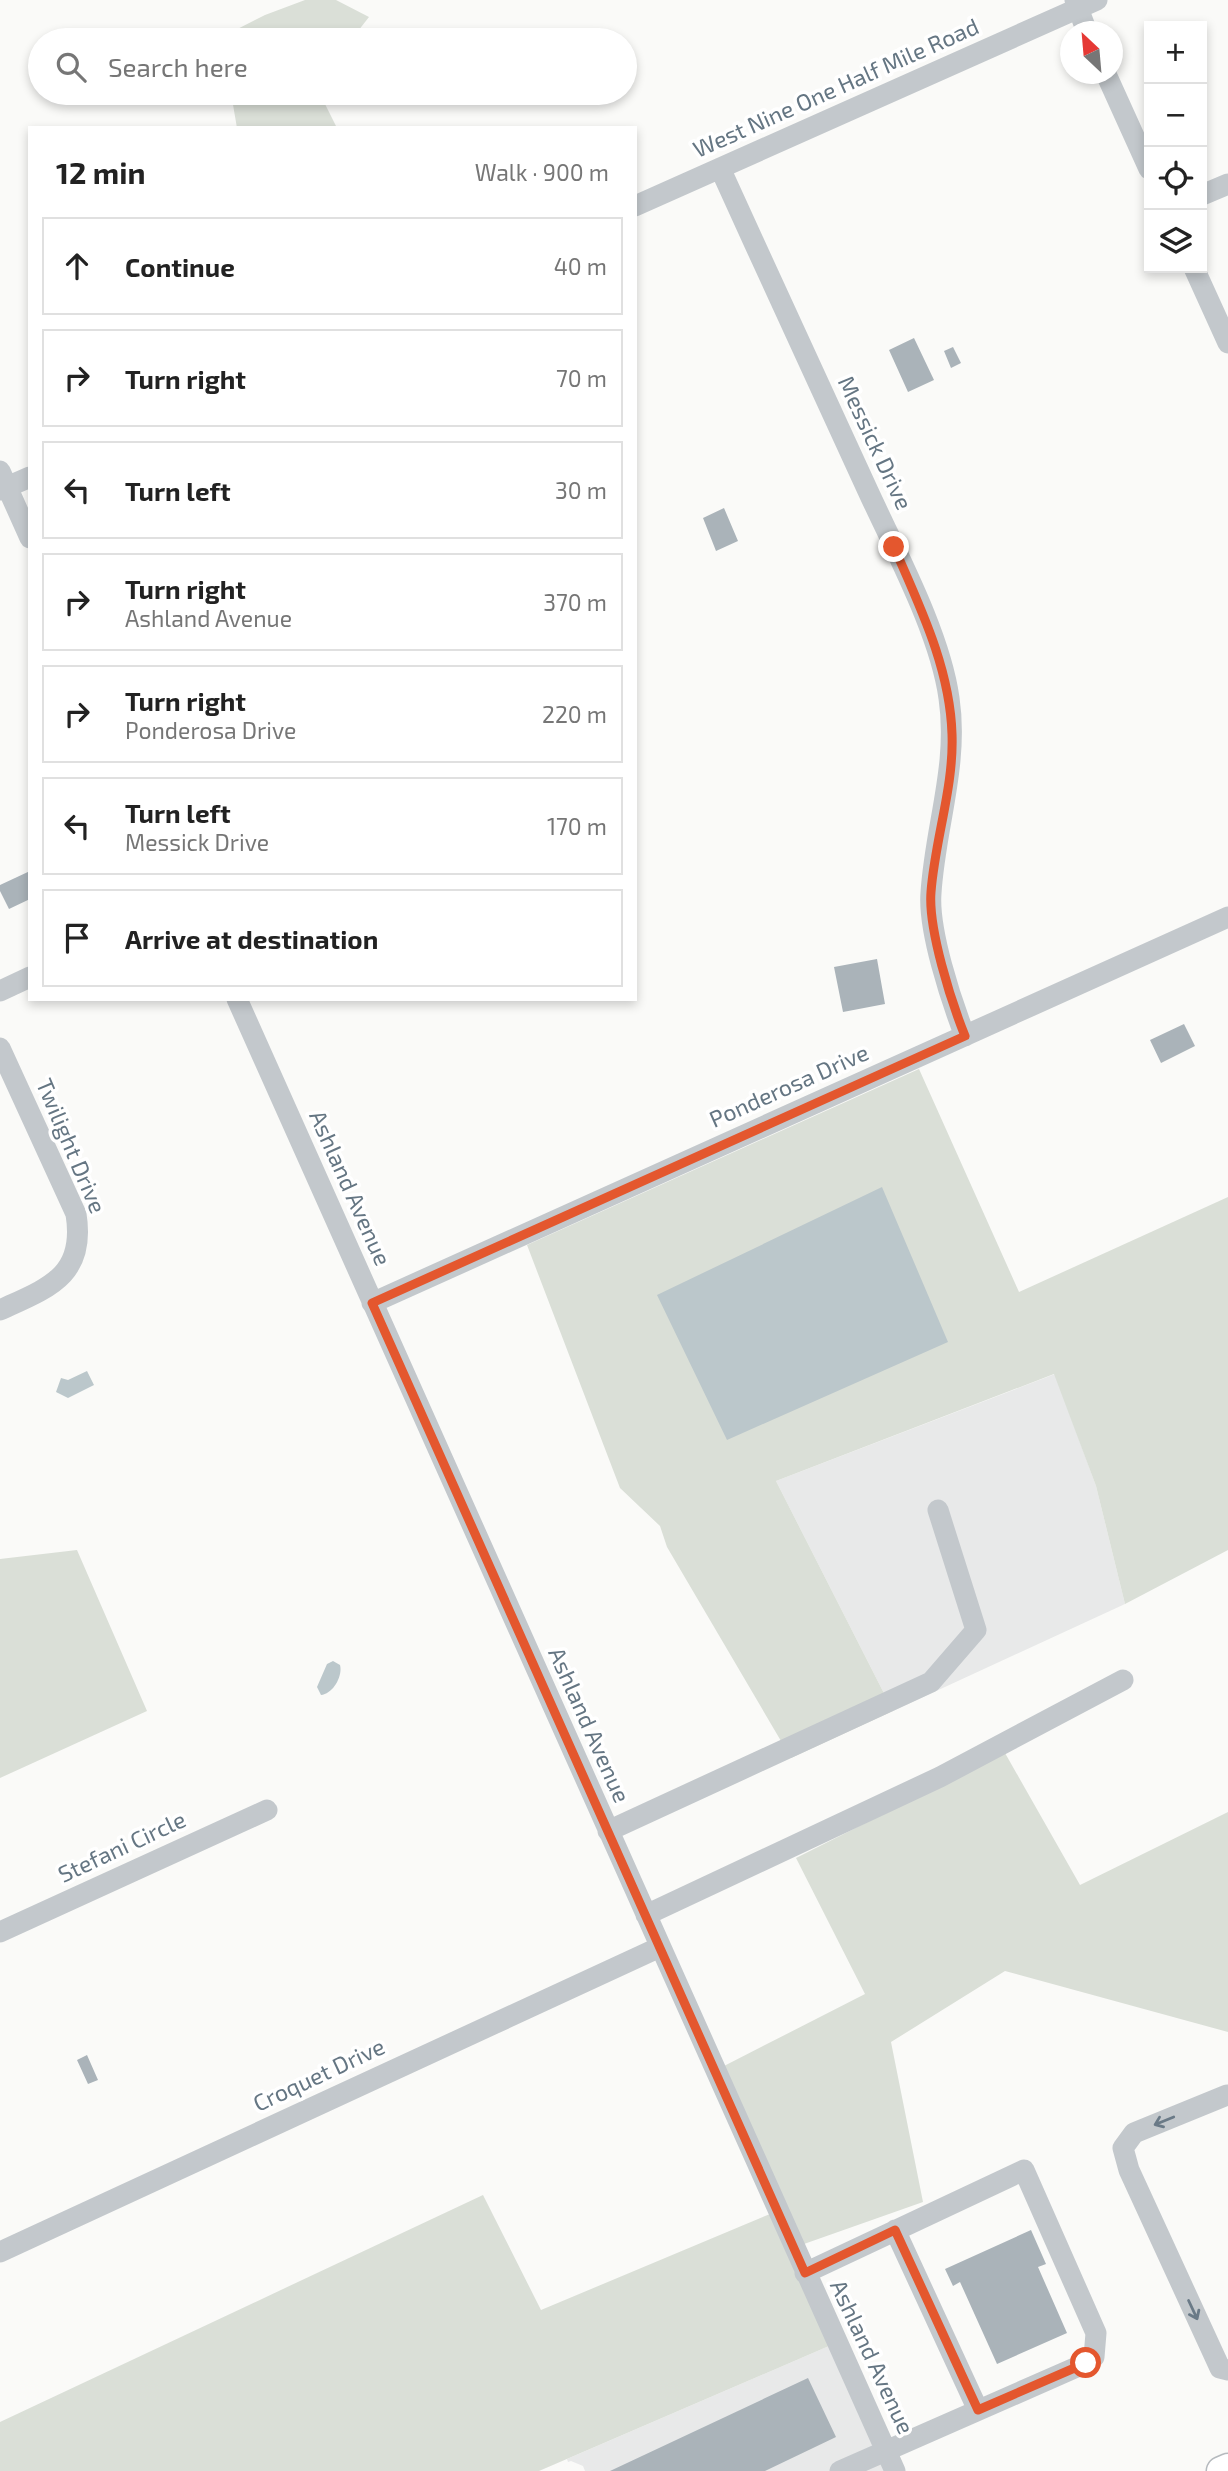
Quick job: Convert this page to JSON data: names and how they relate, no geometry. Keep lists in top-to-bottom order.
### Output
{
  "streets": {
    "street": [
      "West Nine One Half Mile Road",
      "Messick Drive",
      "Ponderosa Drive",
      "Twilight Drive",
      "Ashland Avenue",
      "Stefani Circle",
      "Croquet Drive"
    ]
  },
  "crossings": [
    ["West Nine One Half Mile Road", "Messick Drive"],
    ["Messick Drive", "Ponderosa Drive"],
    ["Ponderosa Drive", "Ashland Avenue"],
    ["Ashland Avenue", "Croquet Drive"]
  ],
  "north": "top left",
  "page": {
    "map_buttons": ["+", "−"],
    "search": "Search here",
    "heading": ["12 min", "Walk · 900 m"],
    "list": [
      ["Continue", "40 m"],
      ["Turn right", "70 m"],
      ["Turn left", "30 m"],
      ["Turn right", "Ashland Avenue", "370 m"],
      ["Turn right", "Ponderosa Drive", "220 m"],
      ["Turn left", "Messick Drive", "170 m"],
      "Arrive at destination"
    ]
  }
}
